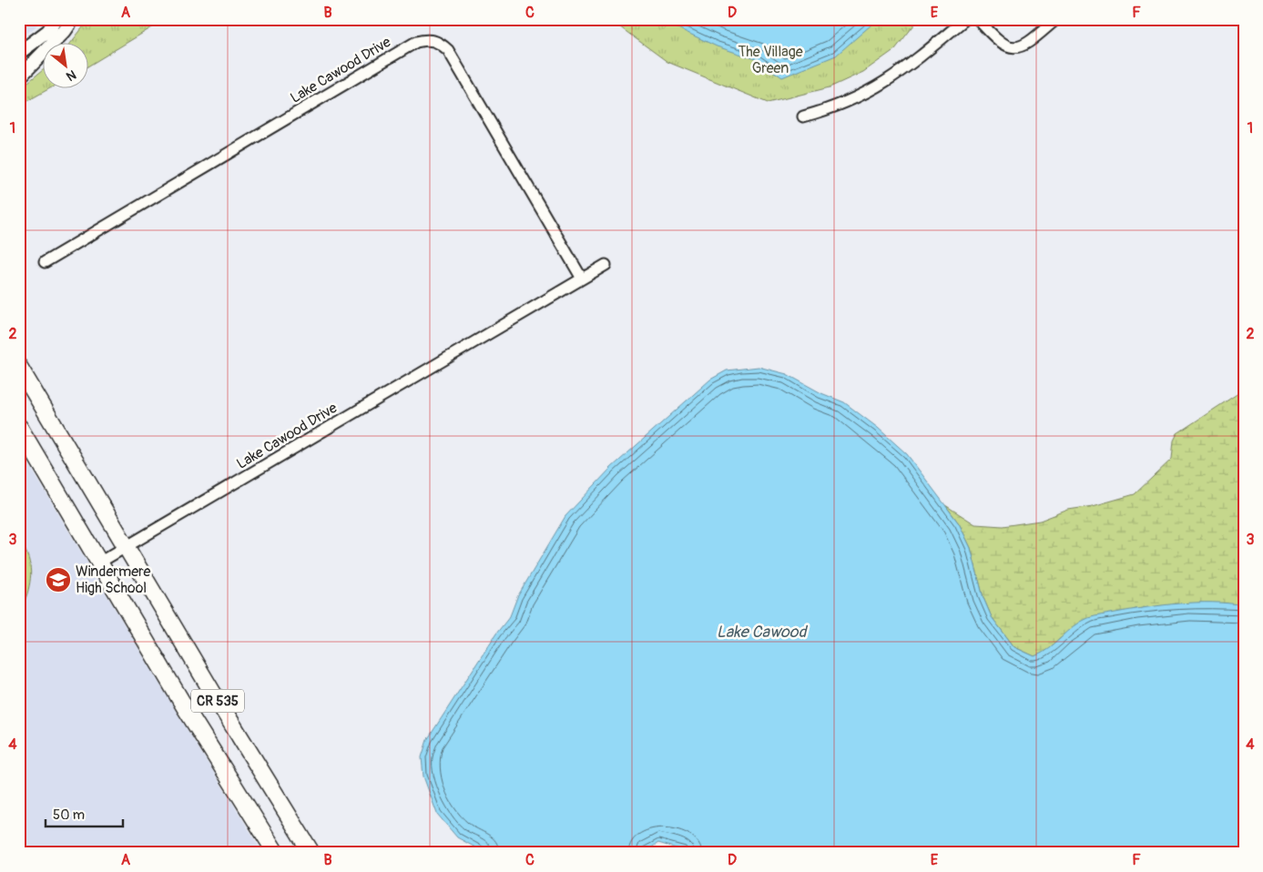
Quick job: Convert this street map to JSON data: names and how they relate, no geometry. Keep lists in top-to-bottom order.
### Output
{
  "streets": {
    "main road": ["CR 535"],
    "street": ["Lake Cawood Drive"]
  },
  "crossings": [
    ["Lake Cawood Drive", "CR 535"]
  ],
  "water": ["Lake Cawood"],
  "parks": ["The Village Green"],
  "places": {
    "school or university": ["Windermere High School"]
  },
  "scale_bar": "50 m",
  "north": "bottom right",
  "grid": {
    "columns": [
      "A",
      "B",
      "C",
      "D",
      "E",
      "F"
    ],
    "rows": [
      "1",
      "2",
      "3",
      "4"
    ]
  }
}
